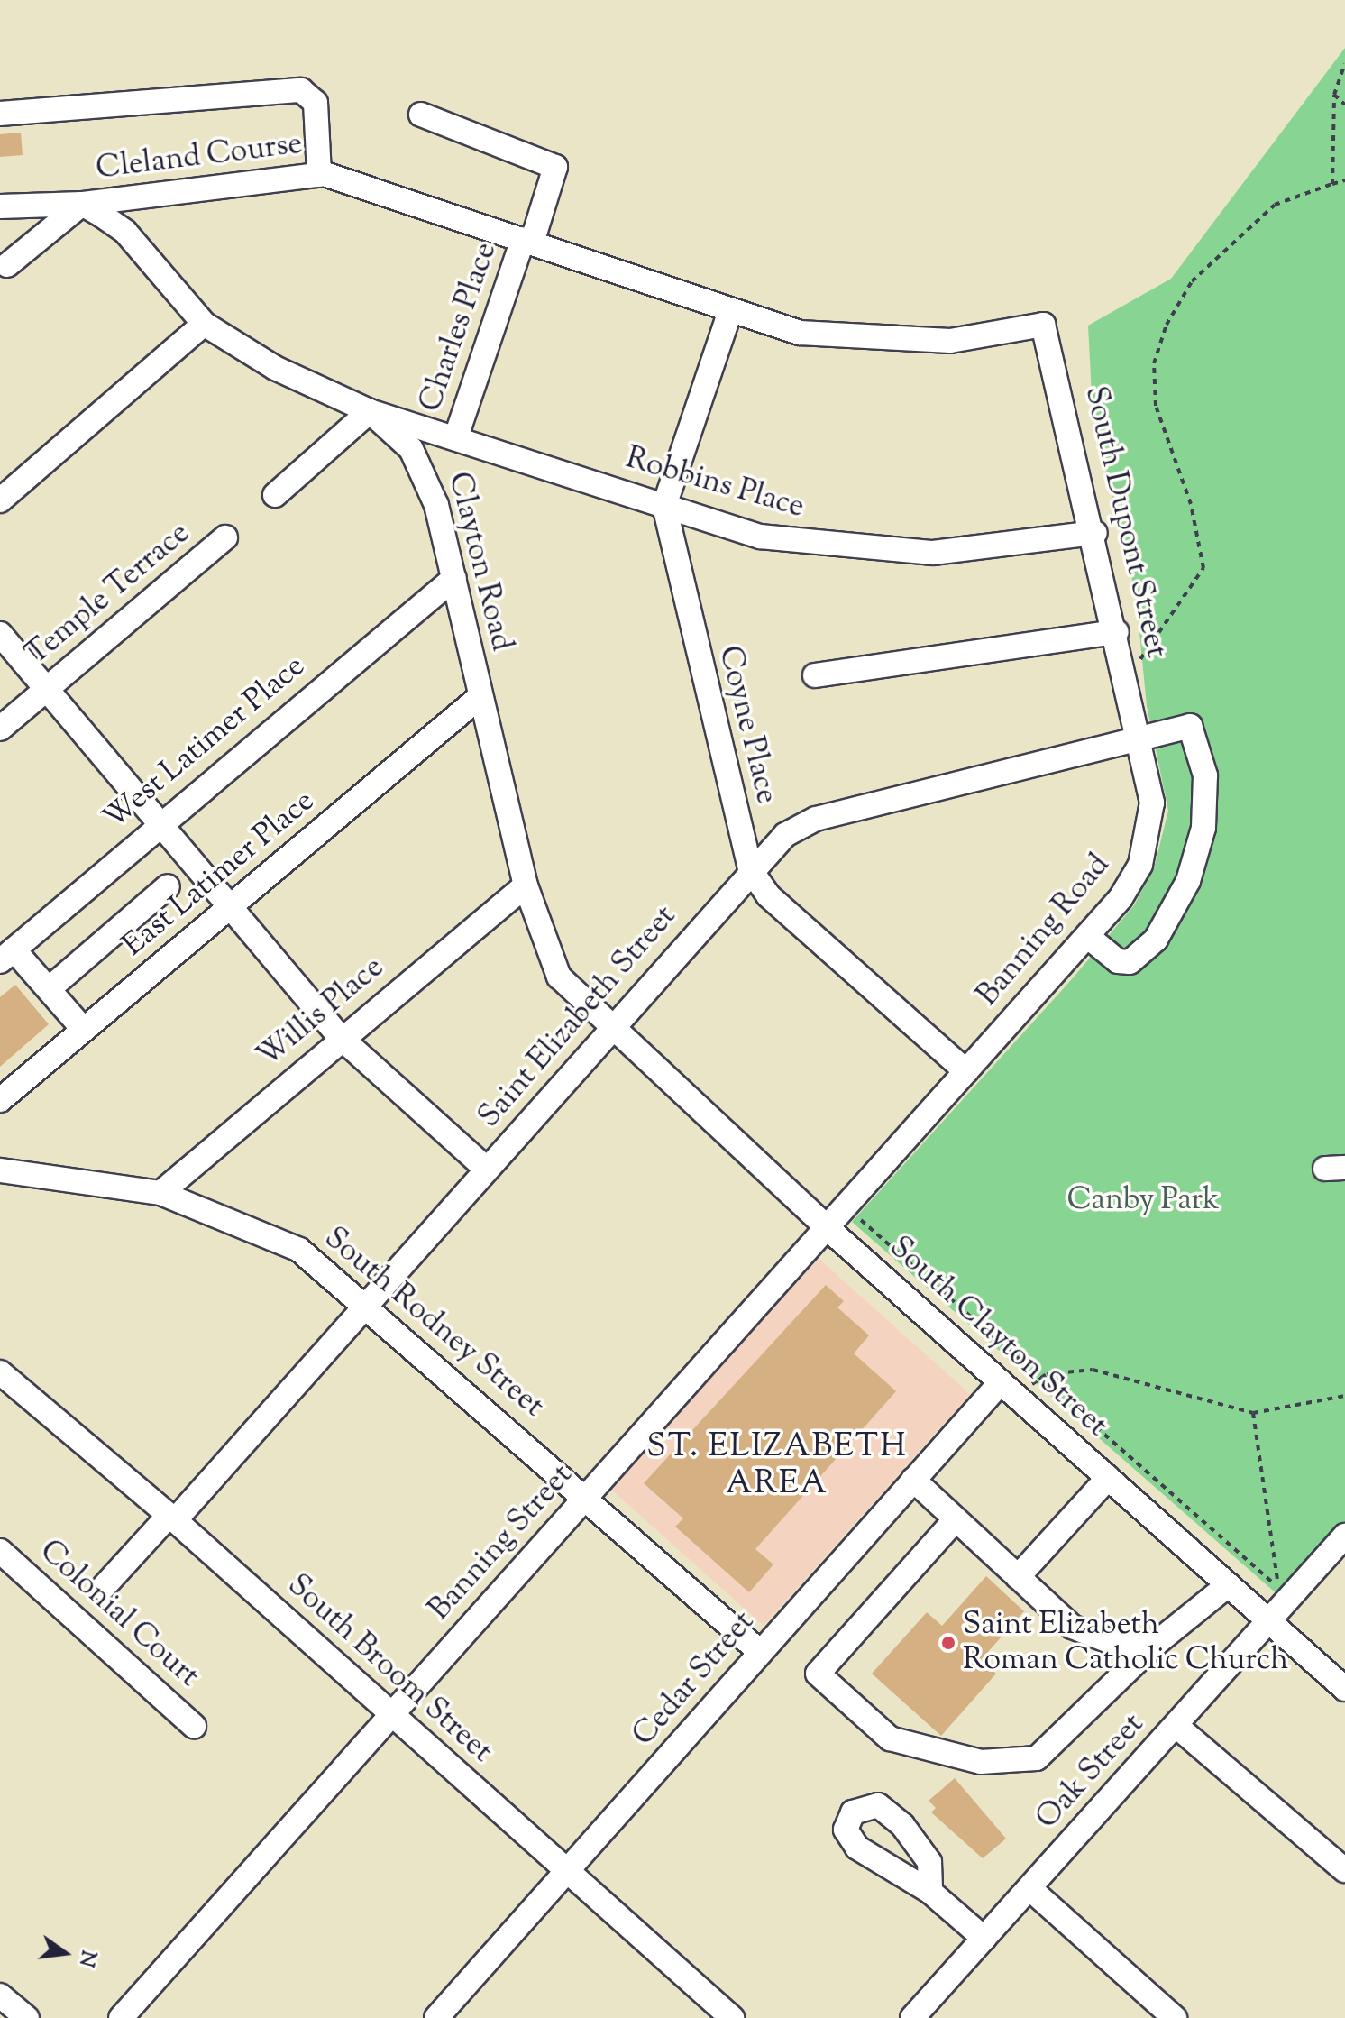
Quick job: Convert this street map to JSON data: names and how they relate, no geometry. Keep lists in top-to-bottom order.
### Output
{
  "streets": {
    "street": [
      "Cleland Course",
      "Charles Place",
      "Robbins Place",
      "South Dupont Street",
      "Clayton Road",
      "Temple Terrace",
      "Coyne Place",
      "West Latimer Place",
      "East Latimer Place",
      "Banning Road",
      "Willis Place",
      "Saint Elizabeth Street",
      "South Rodney Street",
      "South Clayton Street",
      "Banning Street",
      "Colonial Court",
      "South Broom Street",
      "Cedar Street",
      "Oak Street"
    ]
  },
  "crossings": [
    ["Cleland Course", "Clayton Road"],
    ["Charles Place", "Robbins Place"],
    ["Robbins Place", "South Dupont Street"],
    ["Robbins Place", "Clayton Road"],
    ["Robbins Place", "Coyne Place"],
    ["South Dupont Street", "Banning Road"],
    ["South Dupont Street", "Saint Elizabeth Street"],
    ["Clayton Road", "West Latimer Place"],
    ["Clayton Road", "East Latimer Place"],
    ["Clayton Road", "Willis Place"],
    ["Clayton Road", "Saint Elizabeth Street"],
    ["Clayton Road", "South Clayton Street"],
    ["Coyne Place", "Banning Road"],
    ["Coyne Place", "Saint Elizabeth Street"],
    ["Coyne Place", "Banning Street"],
    ["Banning Road", "Saint Elizabeth Street"],
    ["Banning Road", "Banning Street"],
    ["Willis Place", "South Rodney Street"],
    ["Saint Elizabeth Street", "South Rodney Street"],
    ["Saint Elizabeth Street", "South Clayton Street"],
    ["Saint Elizabeth Street", "South Broom Street"],
    ["South Rodney Street", "Banning Street"],
    ["South Rodney Street", "Cedar Street"],
    ["South Clayton Street", "Banning Street"],
    ["South Clayton Street", "Cedar Street"],
    ["South Clayton Street", "Oak Street"],
    ["Banning Street", "South Broom Street"],
    ["South Broom Street", "Cedar Street"]
  ],
  "districts": ["ST. ELIZABETH AREA"],
  "parks": ["Canby Park"],
  "places": ["Saint Elizabeth Roman Catholic Church"],
  "north": "right"
}
